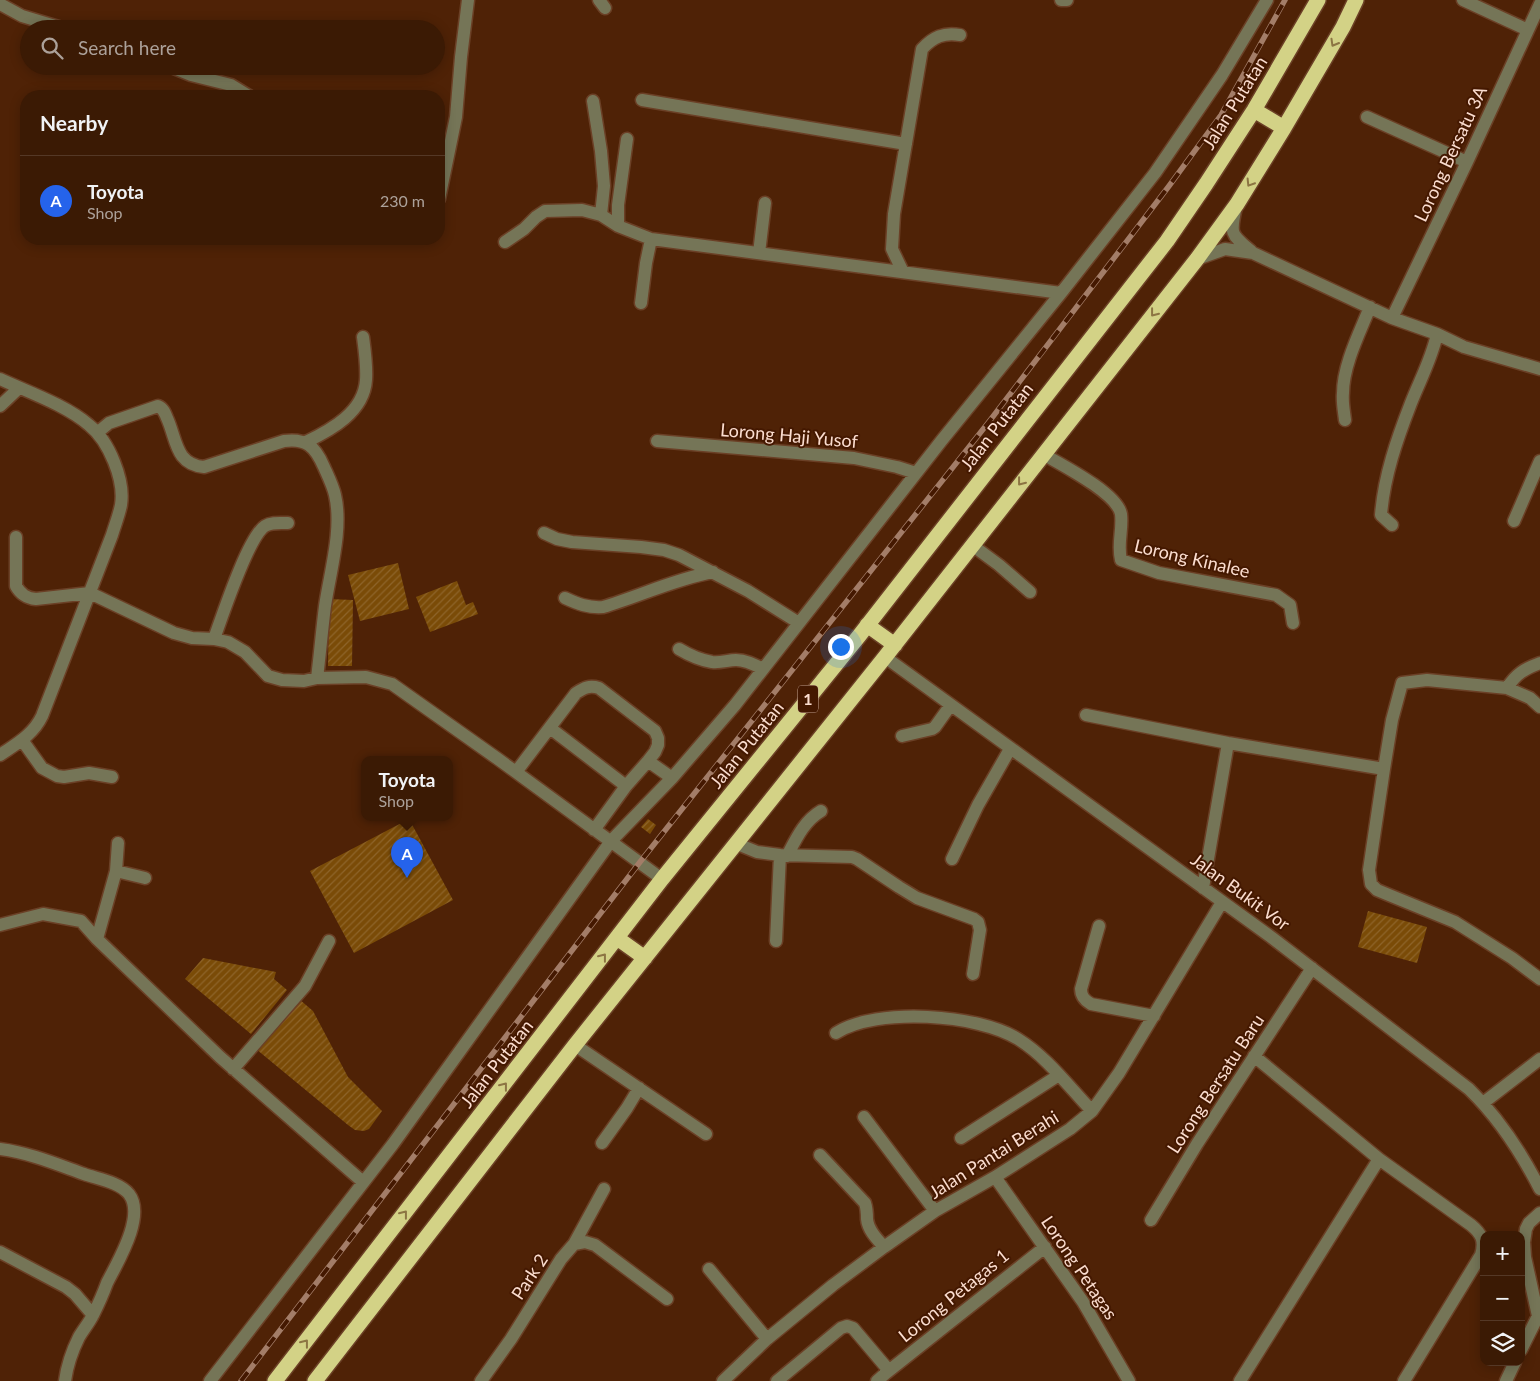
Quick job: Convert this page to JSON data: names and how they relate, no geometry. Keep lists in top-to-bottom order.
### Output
{
  "streets": {
    "highway": ["Jalan Putatan", "1"],
    "street": [
      "Lorong Bersatu 3A",
      "Lorong Haji Yusof",
      "Lorong Kinalee",
      "Jalan Bukit Vor",
      "Lorong Bersatu Baru",
      "Jalan Pantai Berahi",
      "Lorong Petagas",
      "Park 2",
      "Lorong Petagas 1"
    ]
  },
  "crossings": [
    ["Lorong Kinalee", "1"],
    ["1", "Jalan Bukit Vor"],
    ["Jalan Bukit Vor", "Lorong Bersatu Baru"],
    ["Jalan Bukit Vor", "Jalan Pantai Berahi"],
    ["Jalan Pantai Berahi", "Lorong Petagas"],
    ["Lorong Petagas", "Lorong Petagas 1"]
  ],
  "page": {
    "search": "Search here",
    "heading": "Nearby",
    "list": [
      {
        "mark": "A",
        "name": "Toyota",
        "note": "Shop",
        "value": "230 m"
      }
    ],
    "popup": ["Toyota", "Shop"],
    "pins": "A",
    "map_buttons": ["+", "−"]
  }
}
